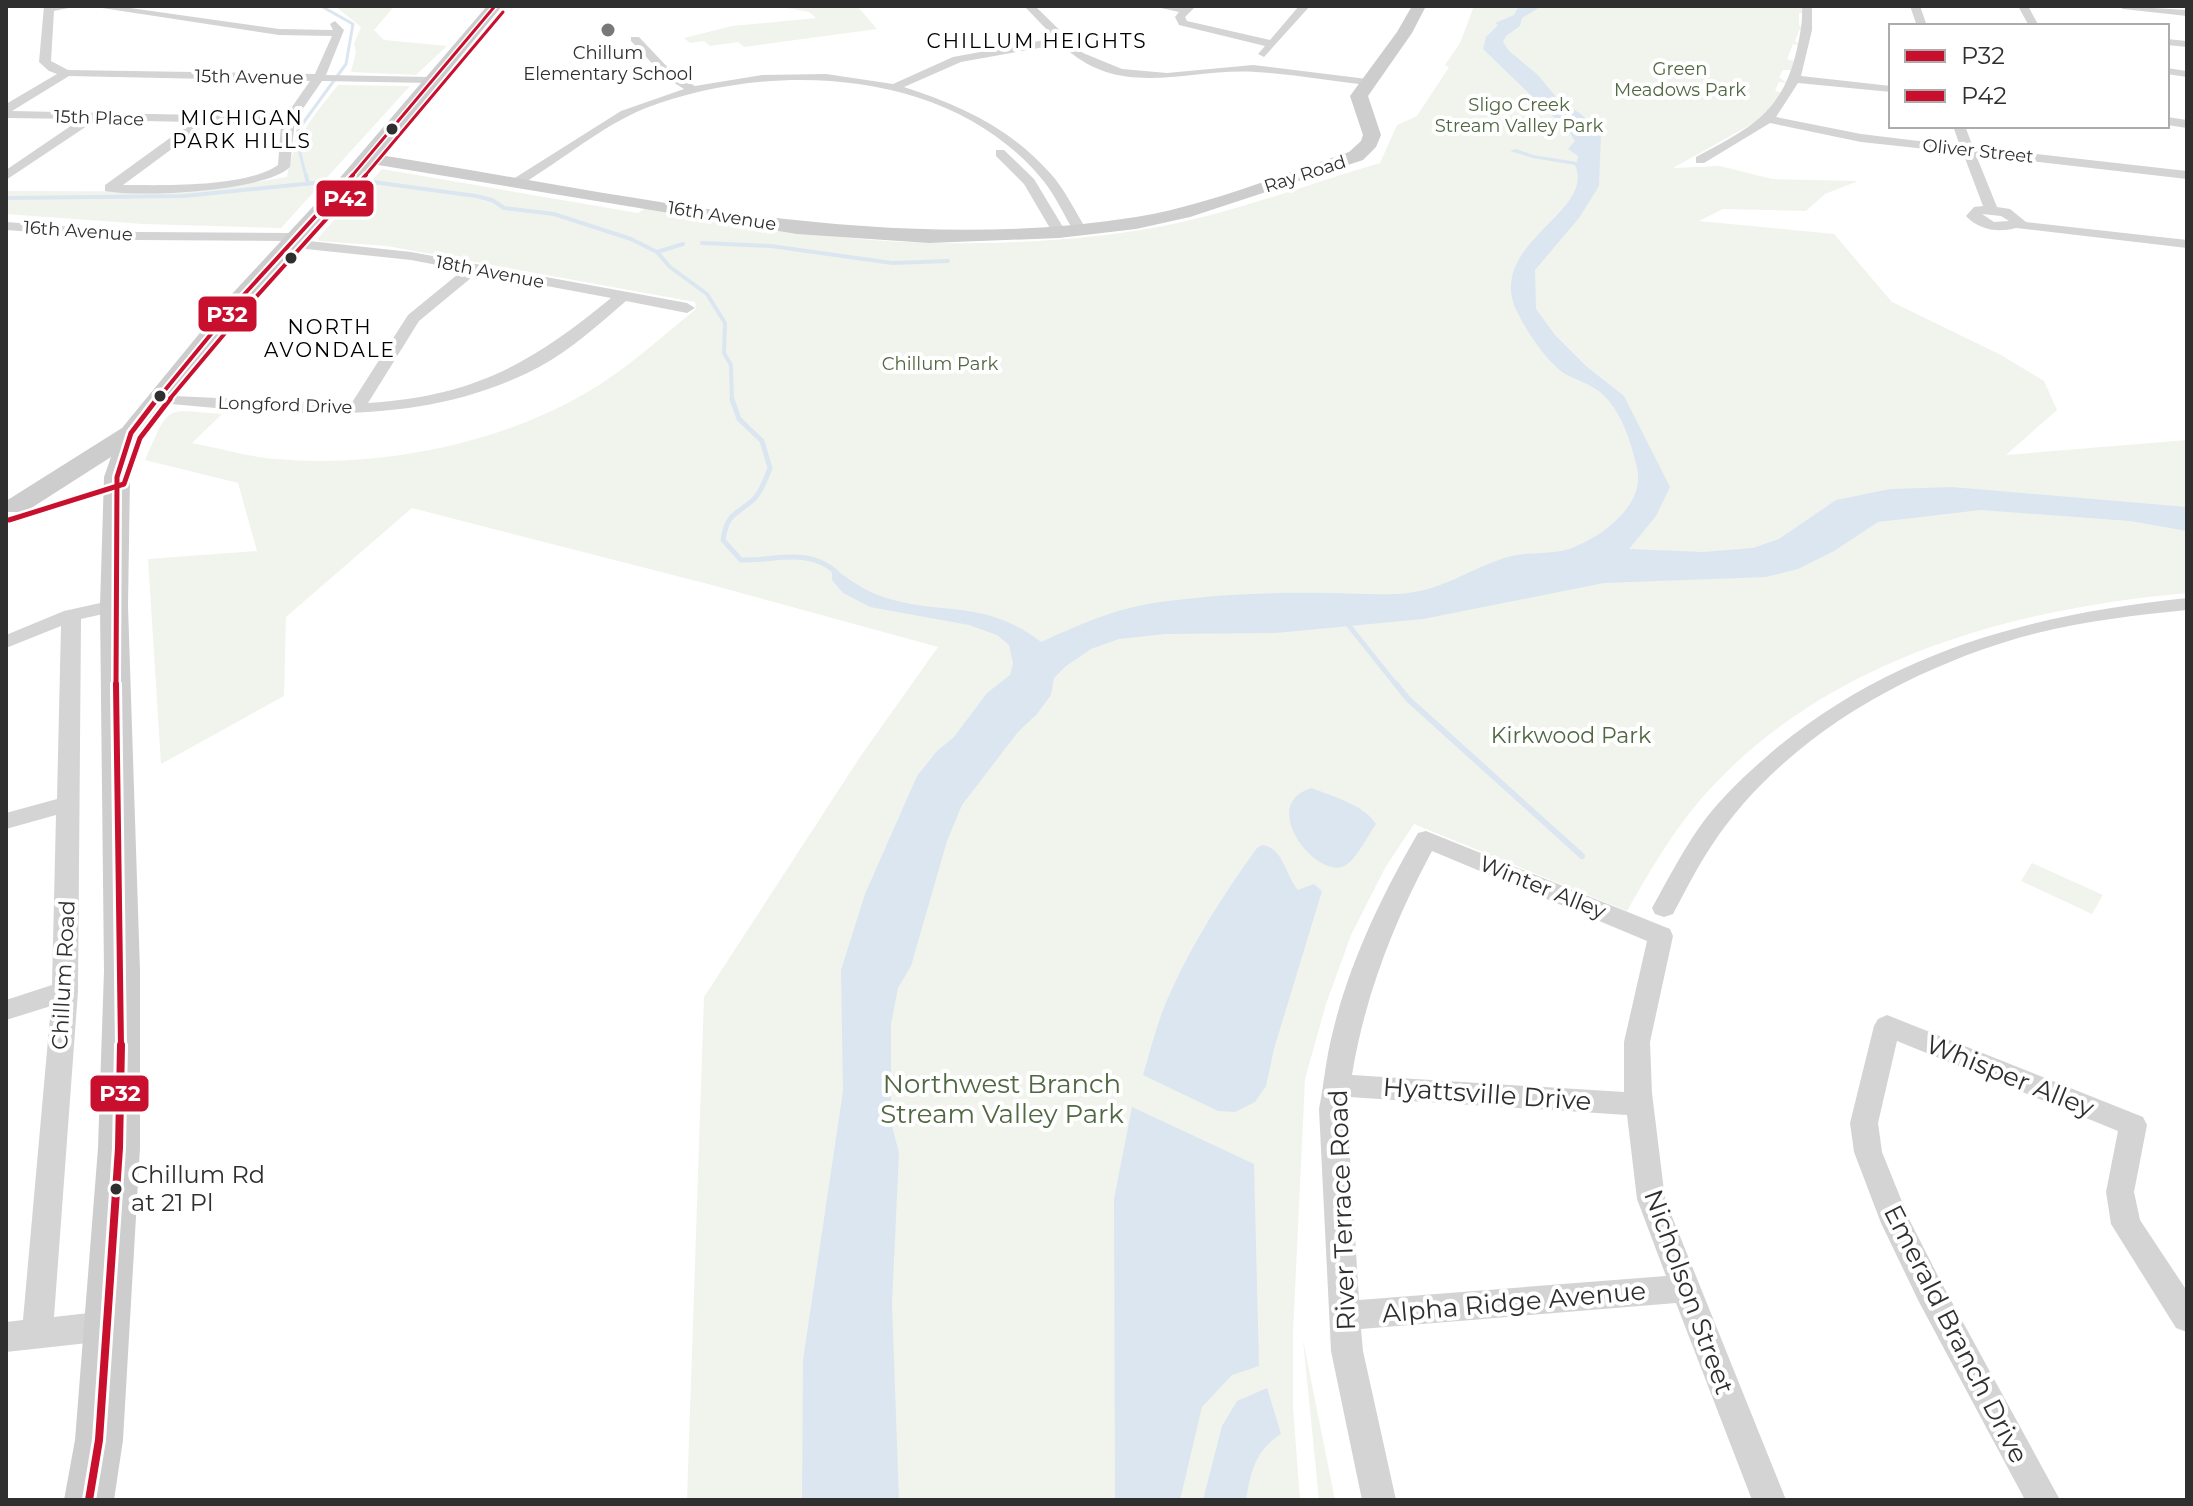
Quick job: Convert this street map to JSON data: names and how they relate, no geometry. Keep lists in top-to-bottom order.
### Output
{
  "streets": {
    "main road": ["Ray Road", "16th Avenue"],
    "street": [
      "15th Avenue",
      "15th Place",
      "Oliver Street",
      "18th Avenue",
      "Longford Drive",
      "Winter Alley",
      "Chillum Road",
      "Whisper Alley",
      "Hyattsville Drive",
      "River Terrace Road",
      "Nicholson Street",
      "Alpha Ridge Avenue",
      "Emerald Branch Drive"
    ]
  },
  "crossings": [
    ["Ray Road", "16th Avenue"],
    ["16th Avenue", "18th Avenue"],
    ["18th Avenue", "Longford Drive"],
    ["Winter Alley", "River Terrace Road"],
    ["Winter Alley", "Nicholson Street"],
    ["Whisper Alley", "Emerald Branch Drive"],
    ["Hyattsville Drive", "River Terrace Road"],
    ["Hyattsville Drive", "Nicholson Street"],
    ["River Terrace Road", "Alpha Ridge Avenue"],
    ["Nicholson Street", "Alpha Ridge Avenue"]
  ],
  "districts": ["CHILLUM HEIGHTS", "MICHIGAN PARK HILLS", "NORTH AVONDALE"],
  "parks": [
    "Green Meadows Park",
    "Sligo Creek Stream Valley Park",
    "Chillum Park",
    "Kirkwood Park",
    "Northwest Branch Stream Valley Park"
  ],
  "places": ["Chillum Elementary School", "Chillum Rd at 21 Pl"],
  "lines": ["transit line P32", "transit line P42"],
  "legend": ["P32", "P42"]
}
